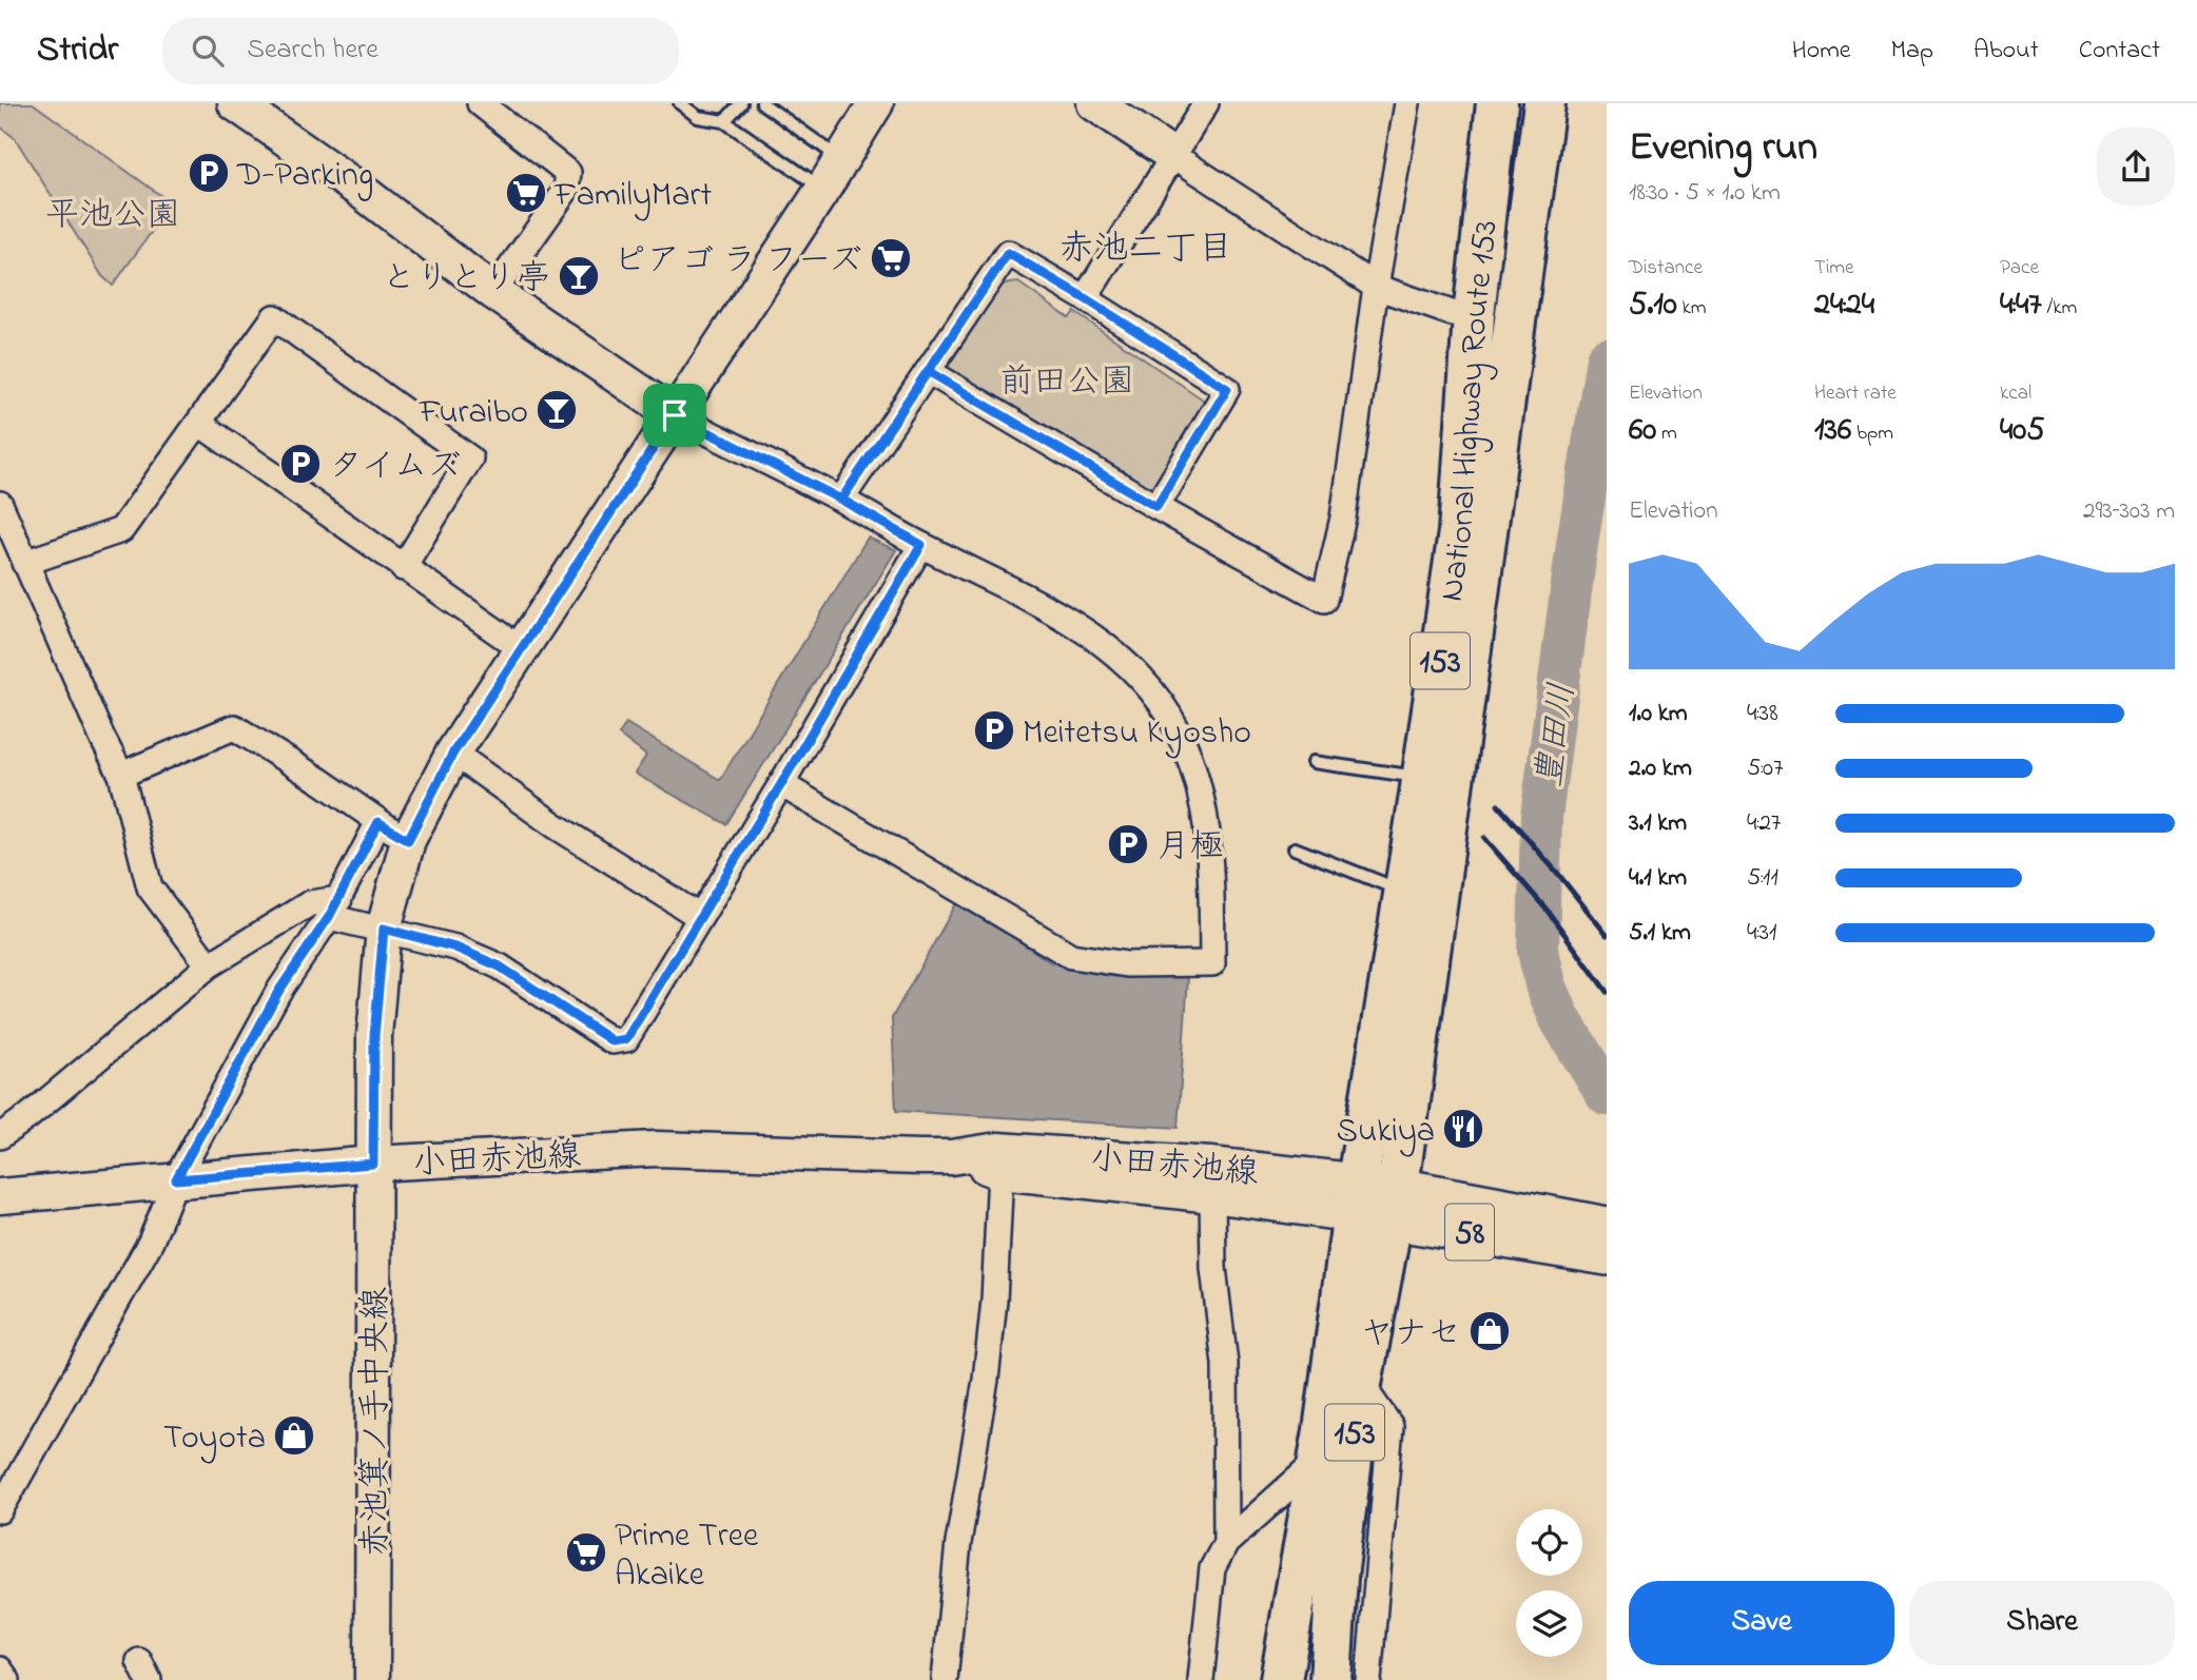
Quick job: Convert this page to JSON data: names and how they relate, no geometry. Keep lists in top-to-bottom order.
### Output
{
  "streets": {
    "highway": ["National Highway Route 153", "153"],
    "main road": ["58"],
    "street": ["小田赤池線", "赤池箕ノ手中央線"]
  },
  "crossings": [
    ["National Highway Route 153", "153"],
    ["National Highway Route 153", "小田赤池線"],
    ["National Highway Route 153", "58"],
    ["小田赤池線", "58"],
    ["小田赤池線", "赤池箕ノ手中央線"]
  ],
  "districts": ["赤池二丁目"],
  "water": ["豊田川"],
  "parks": ["平池公園", "前田公園"],
  "places": {
    "parking": [
      "D-Parking",
      "タイムズ",
      "Meitetsu Kyosho",
      "月極"
    ],
    "supermarket": ["FamilyMart", "ピアゴ ラ フーズ", "Prime Tree Akaike"],
    "bar": ["とりとり亭", "Furaibo"],
    "restaurant": ["Sukiya"],
    "shop": ["ヤナセ", "Toyota"]
  },
  "page": {
    "header": "Stridr",
    "search": "Search here",
    "nav": [
      "Home",
      "Map",
      "About",
      "Contact"
    ],
    "heading": ["Evening run", "18:30 · 5 × 1.0 km"],
    "stats": [
      ["Distance", "5.10 km"],
      ["Time", "24:24"],
      ["Pace", "4:47 /km"],
      ["Elevation", "60 m"],
      ["Heart rate", "136 bpm"],
      ["kcal", "405"]
    ],
    "chart": ["Elevation", "293–303 m"],
    "list": [
      {
        "name": "1.0 km",
        "note": "4:38"
      },
      {
        "name": "2.0 km",
        "note": "5:07"
      },
      {
        "name": "3.1 km",
        "note": "4:27"
      },
      {
        "name": "4.1 km",
        "note": "5:11"
      },
      {
        "name": "5.1 km",
        "note": "4:31"
      }
    ],
    "buttons": ["Save", "Share"]
  }
}
